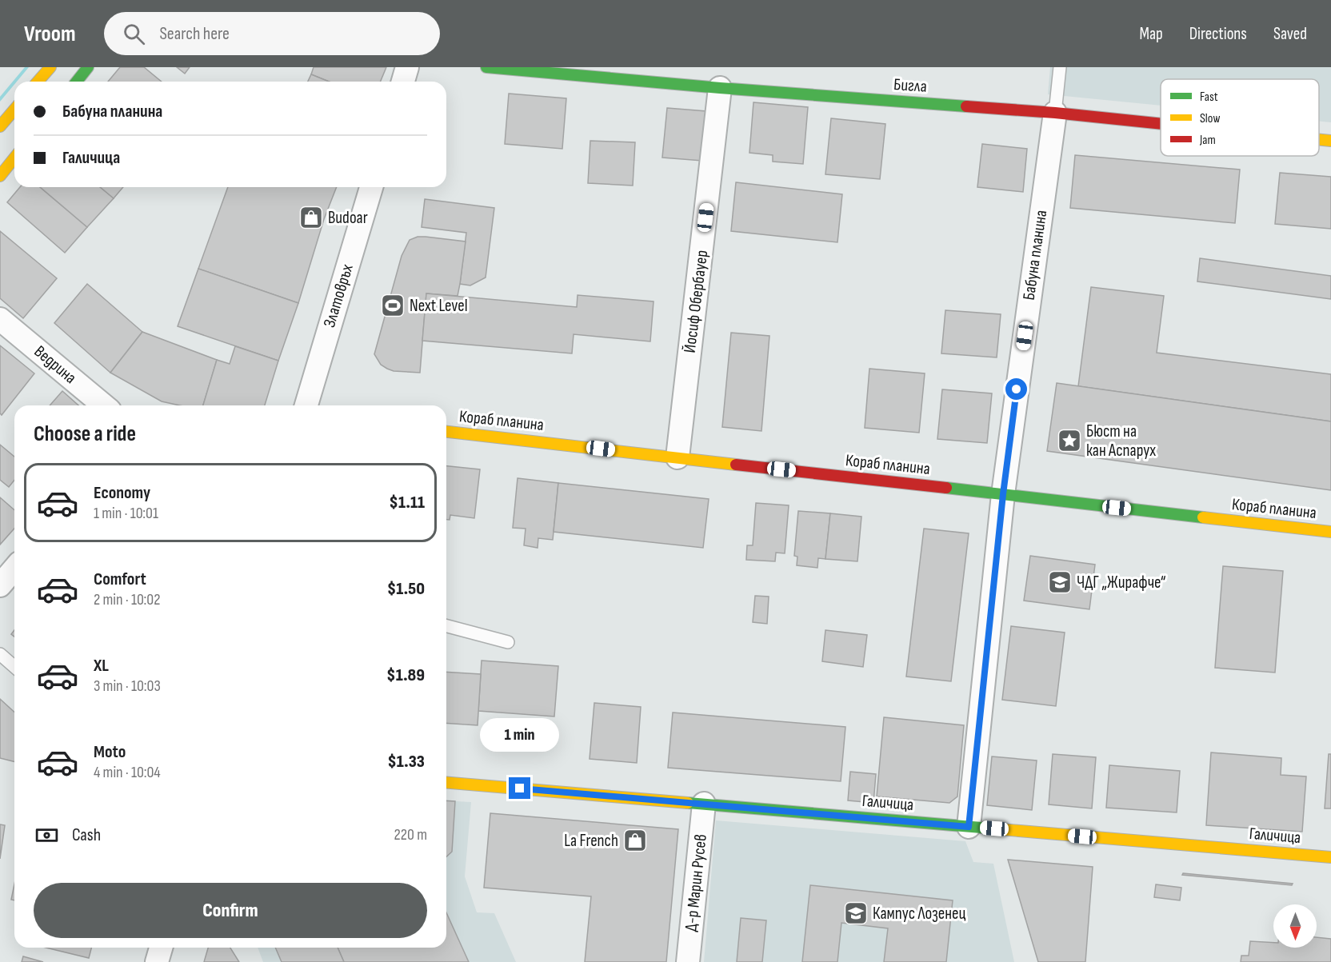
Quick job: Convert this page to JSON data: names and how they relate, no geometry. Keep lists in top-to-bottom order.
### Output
{
  "streets": {
    "street": [
      "Бигла",
      "Бабуна планина",
      "Златовръх",
      "Йосиф Обербауер",
      "Ведрина",
      "Кораб планина",
      "Галичица",
      "Д-р Марин Русев"
    ]
  },
  "crossings": [
    ["Бигла", "Бабуна планина"],
    ["Бигла", "Йосиф Обербауер"],
    ["Бабуна планина", "Кораб планина"],
    ["Бабуна планина", "Галичица"],
    ["Йосиф Обербауер", "Кораб планина"],
    ["Галичица", "Д-р Марин Русев"]
  ],
  "places": {
    "shop": ["Budoar", "La French"],
    "sports": ["Next Level"],
    "place": ["Бюст на кан Аспарух"],
    "school or university": ["ЧДГ „Жирафче“", "Кампус Лозенец"]
  },
  "legend": ["Fast", "Slow", "Jam"],
  "north": "bottom",
  "page": {
    "header": "Vroom",
    "search": "Search here",
    "nav": ["Map", "Directions", "Saved"],
    "banner": ["Бабуна планина", "Галичица"],
    "heading": "Choose a ride",
    "list": [
      {
        "name": "Economy",
        "note": "1 min · 10:01",
        "value": "$1.11"
      },
      {
        "name": "Comfort",
        "note": "2 min · 10:02",
        "value": "$1.50"
      },
      {
        "name": "XL",
        "note": "3 min · 10:03",
        "value": "$1.89"
      },
      {
        "name": "Moto",
        "note": "4 min · 10:04",
        "value": "$1.33"
      }
    ],
    "bubble": "1 min",
    "pay": ["Cash", "220 m"],
    "buttons": "Confirm"
  }
}
